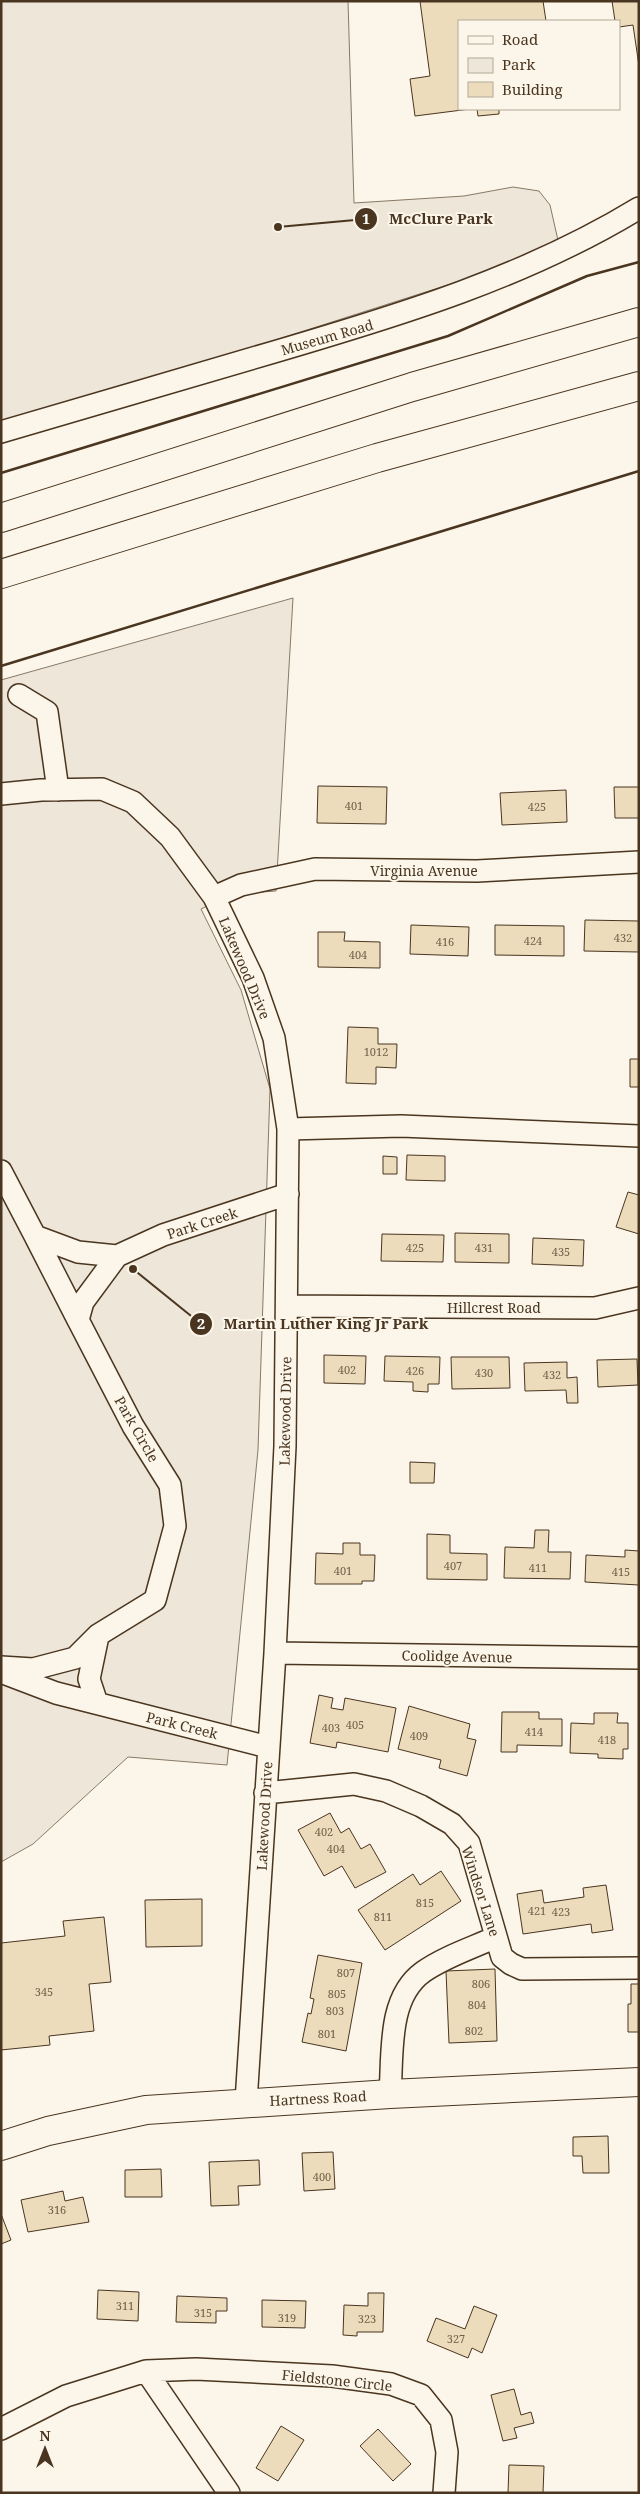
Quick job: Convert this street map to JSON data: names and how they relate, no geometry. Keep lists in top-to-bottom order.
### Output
{
  "streets": {
    "main road": ["Hartness Road"],
    "street": [
      "Museum Road",
      "Virginia Avenue",
      "Lakewood Drive",
      "Park Creek",
      "Hillcrest Road",
      "Park Circle",
      "Coolidge Avenue",
      "Windsor Lane",
      "Fieldstone Circle"
    ]
  },
  "crossings": [
    ["Virginia Avenue", "Lakewood Drive"],
    ["Lakewood Drive", "Park Creek"],
    ["Lakewood Drive", "Hillcrest Road"],
    ["Lakewood Drive", "Coolidge Avenue"],
    ["Lakewood Drive", "Windsor Lane"],
    ["Lakewood Drive", "Hartness Road"]
  ],
  "places": ["McClure Park", "Martin Luther King Jr Park"],
  "house_numbers": [
    "401",
    "425",
    "432",
    "424",
    "416",
    "404",
    "1012",
    "425",
    "431",
    "435",
    "402",
    "426",
    "430",
    "432",
    "407",
    "411",
    "401",
    "415",
    "405",
    "403",
    "414",
    "409",
    "418",
    "402",
    "404",
    "815",
    "421",
    "423",
    "811",
    "807",
    "806",
    "345",
    "805",
    "804",
    "803",
    "802",
    "801",
    "400",
    "316",
    "311",
    "315",
    "319",
    "323",
    "327"
  ],
  "legend": ["Road", "Park", "Building"],
  "north": "top"
}
